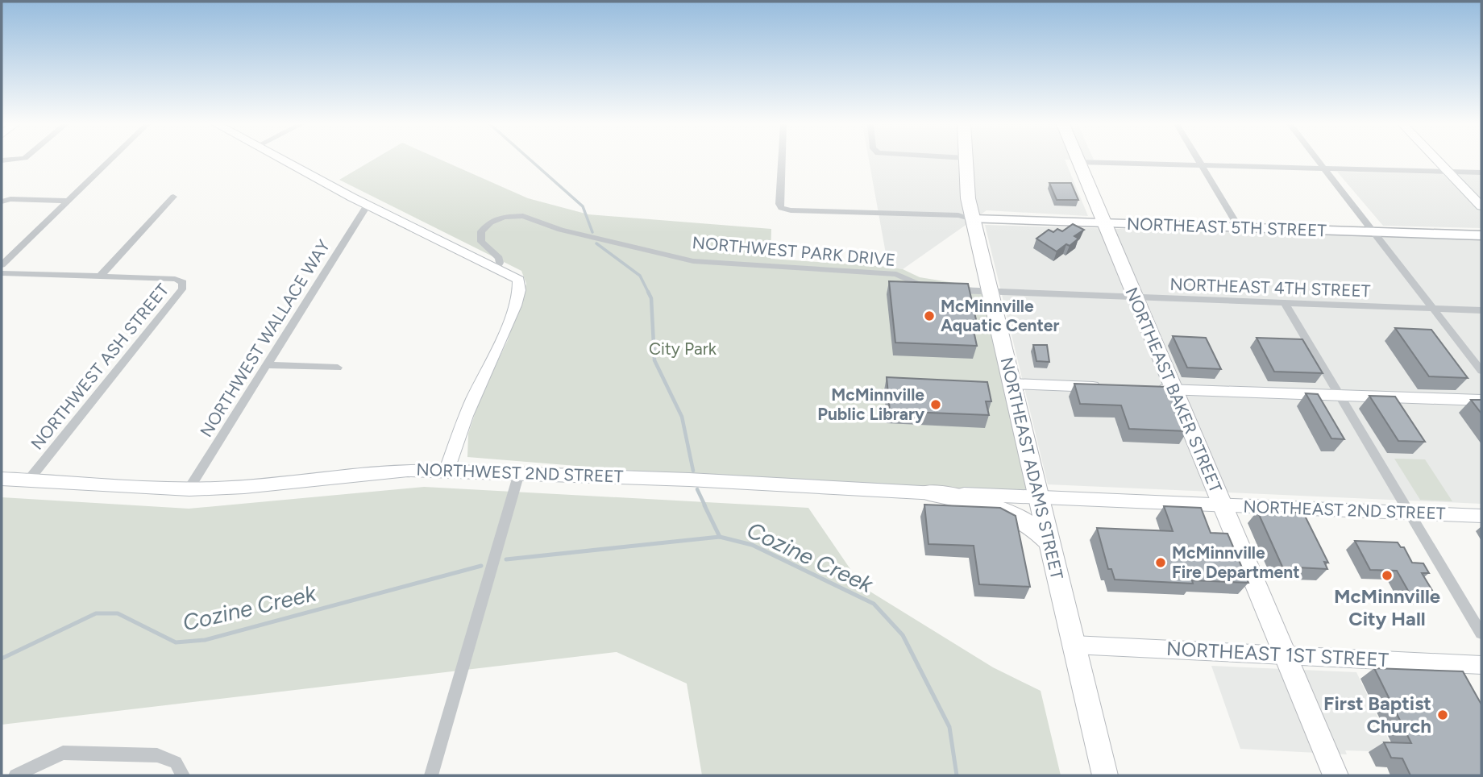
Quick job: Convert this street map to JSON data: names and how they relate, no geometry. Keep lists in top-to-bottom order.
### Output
{
  "streets": {
    "highway": ["NORTHEAST BAKER STREET", "NORTHEAST ADAMS STREET"],
    "main road": ["NORTHEAST 5TH STREET"],
    "street": [
      "NORTHWEST PARK DRIVE",
      "NORTHEAST 4TH STREET",
      "NORTHWEST WALLACE WAY",
      "NORTHWEST ASH STREET",
      "NORTHWEST 2ND STREET",
      "NORTHEAST 2ND STREET",
      "NORTHEAST 1ST STREET"
    ]
  },
  "crossings": [
    ["NORTHEAST 5TH STREET", "NORTHEAST BAKER STREET"],
    ["NORTHEAST 5TH STREET", "NORTHEAST ADAMS STREET"],
    ["NORTHEAST 4TH STREET", "NORTHEAST BAKER STREET"],
    ["NORTHEAST 4TH STREET", "NORTHEAST ADAMS STREET"],
    ["NORTHWEST WALLACE WAY", "NORTHWEST 2ND STREET"],
    ["NORTHWEST ASH STREET", "NORTHWEST 2ND STREET"],
    ["NORTHEAST BAKER STREET", "NORTHEAST 2ND STREET"],
    ["NORTHEAST BAKER STREET", "NORTHEAST 1ST STREET"],
    ["NORTHEAST ADAMS STREET", "NORTHWEST 2ND STREET"],
    ["NORTHEAST ADAMS STREET", "NORTHEAST 2ND STREET"],
    ["NORTHEAST ADAMS STREET", "NORTHEAST 1ST STREET"],
    ["NORTHWEST 2ND STREET", "NORTHEAST 2ND STREET"]
  ],
  "water": ["Cozine Creek"],
  "parks": ["City Park"],
  "places": [
    "McMinnville Aquatic Center",
    "McMinnville Public Library",
    "McMinnville Fire Department",
    "McMinnville City Hall",
    "First Baptist Church"
  ]
}
